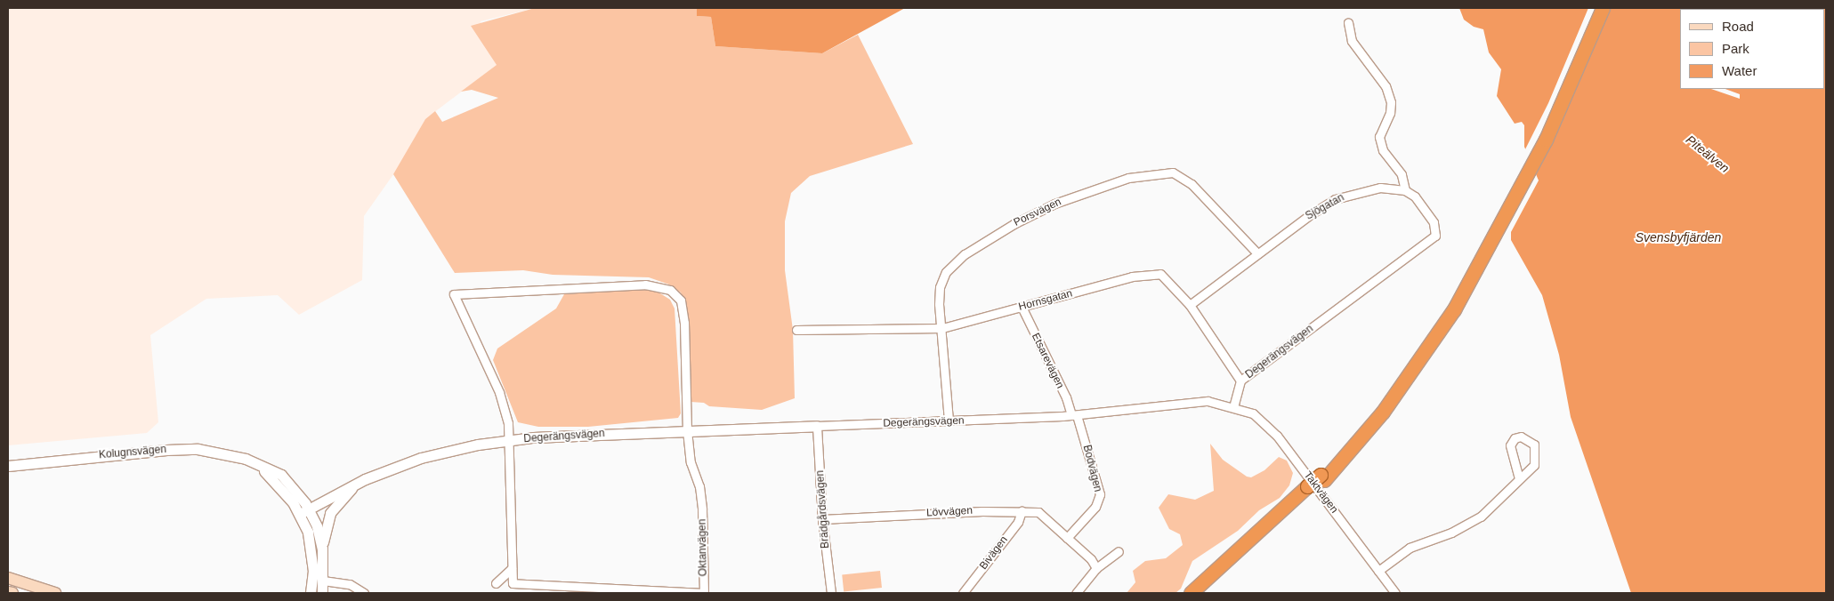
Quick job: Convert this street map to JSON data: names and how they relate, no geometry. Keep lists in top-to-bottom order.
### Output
{
  "streets": {
    "street": [
      "Sjögatan",
      "Porsvägen",
      "Hornsgatan",
      "Degerängsvägen",
      "Etsarevägen",
      "Kolugnsvägen",
      "Bodvägen",
      "Taktvägen",
      "Brädgårdsvägen",
      "Lövvägen",
      "Oktanvägen",
      "Bivägen"
    ]
  },
  "crossings": [
    ["Sjögatan", "Porsvägen"],
    ["Sjögatan", "Hornsgatan"],
    ["Sjögatan", "Degerängsvägen"],
    ["Porsvägen", "Hornsgatan"],
    ["Porsvägen", "Degerängsvägen"],
    ["Hornsgatan", "Degerängsvägen"],
    ["Hornsgatan", "Etsarevägen"],
    ["Degerängsvägen", "Etsarevägen"],
    ["Degerängsvägen", "Kolugnsvägen"],
    ["Degerängsvägen", "Bodvägen"],
    ["Degerängsvägen", "Taktvägen"],
    ["Degerängsvägen", "Brädgårdsvägen"],
    ["Degerängsvägen", "Oktanvägen"],
    ["Etsarevägen", "Bodvägen"],
    ["Bodvägen", "Lövvägen"],
    ["Brädgårdsvägen", "Lövvägen"],
    ["Lövvägen", "Bivägen"]
  ],
  "water": ["Piteälven", "Svensbyfjärden"],
  "legend": ["Road", "Park", "Water"]
}
